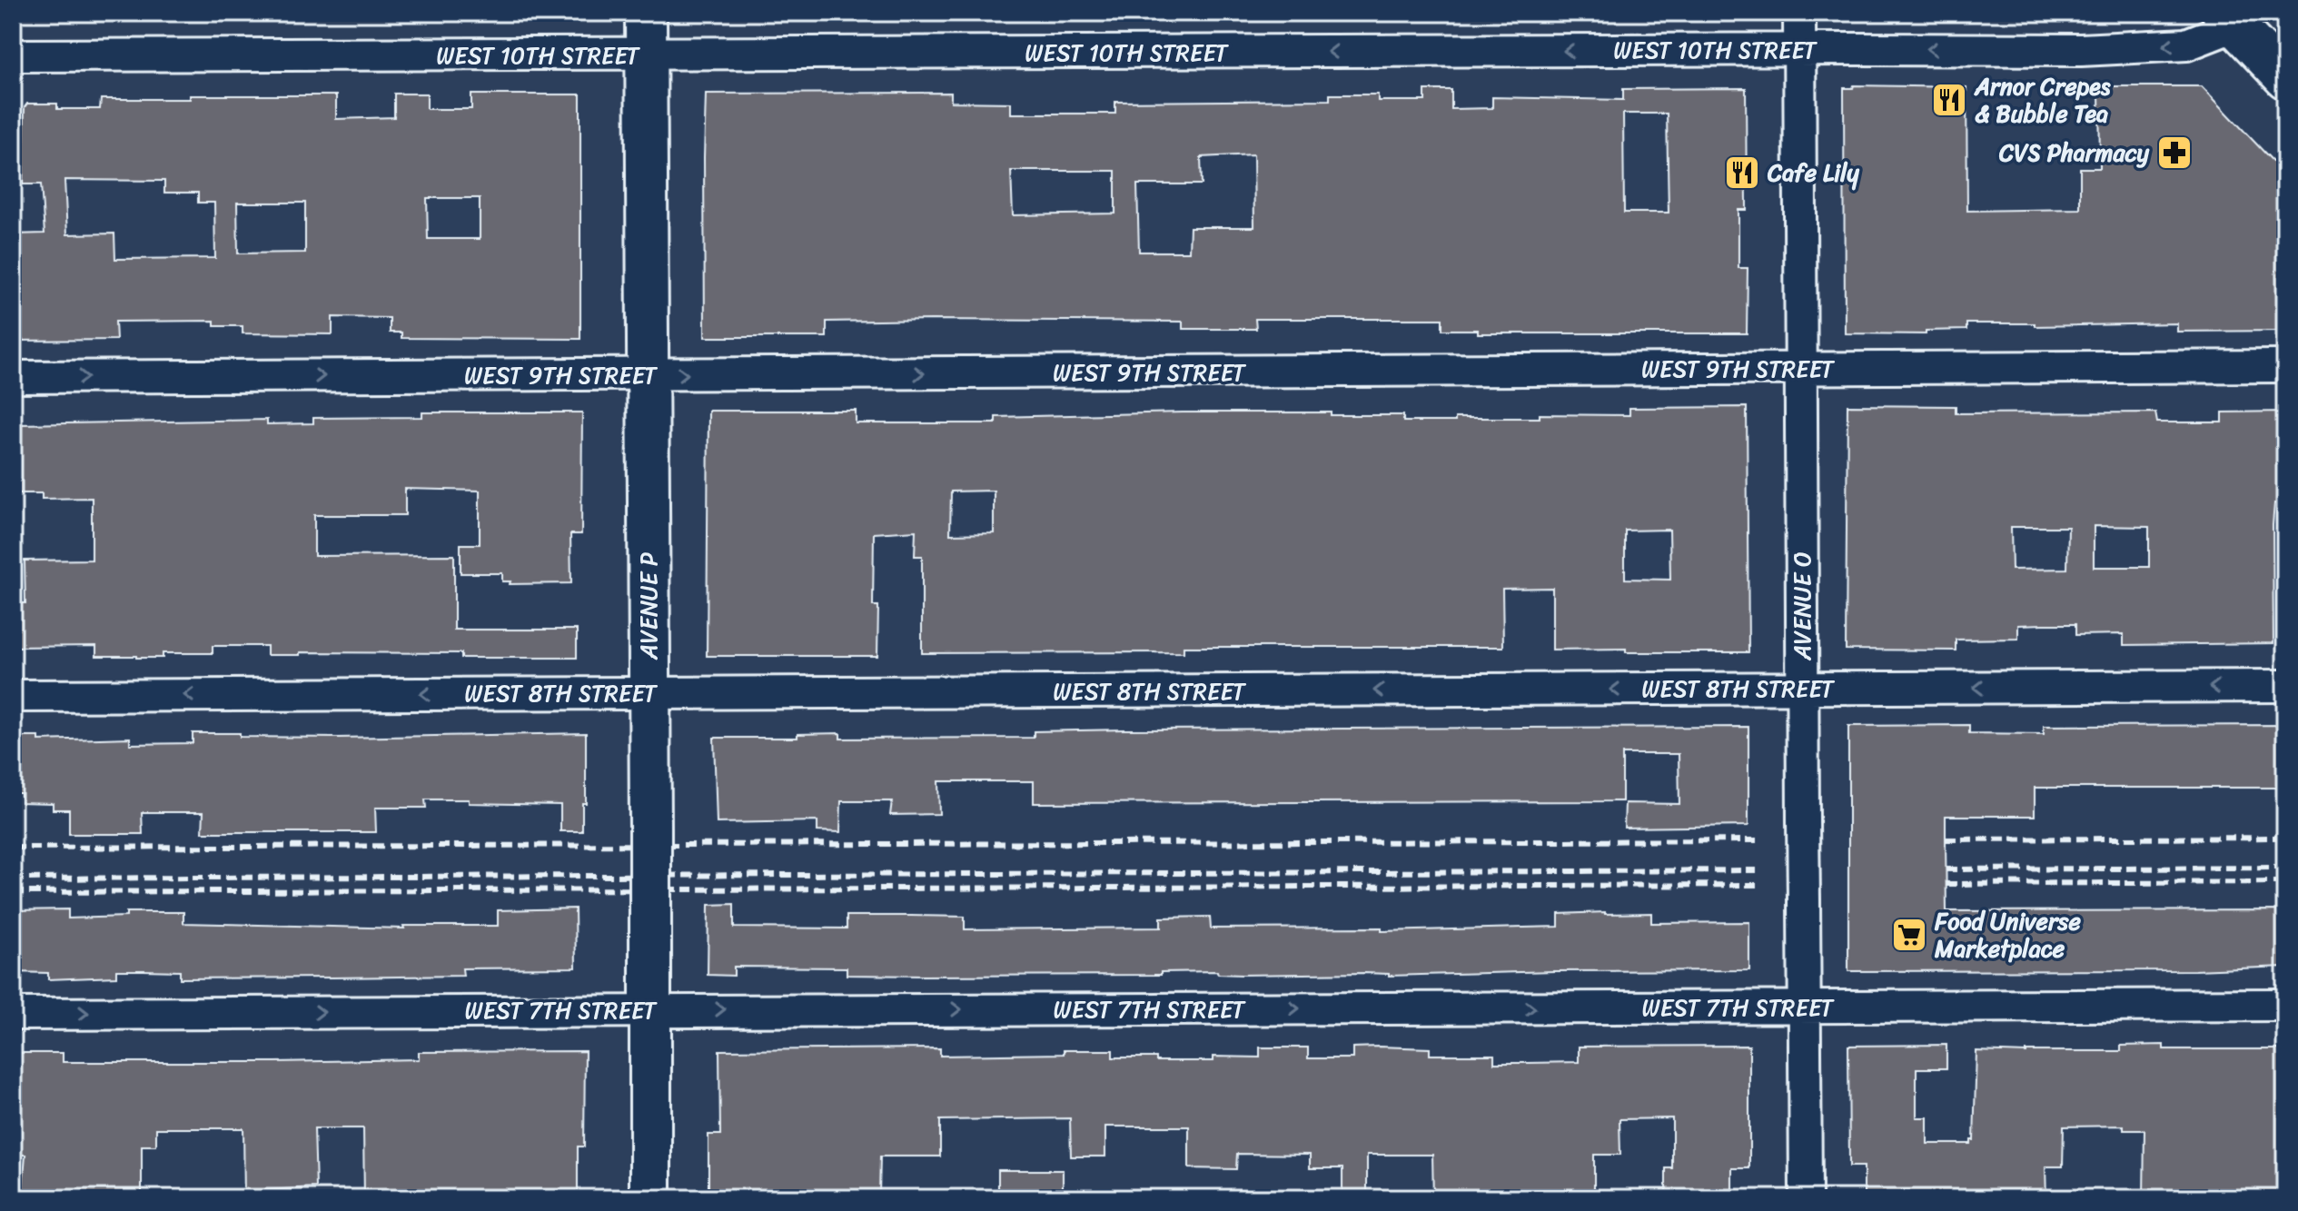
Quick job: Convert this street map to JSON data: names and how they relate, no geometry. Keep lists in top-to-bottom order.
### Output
{
  "streets": {
    "main road": ["AVENUE P"],
    "street": [
      "WEST 10TH STREET",
      "WEST 9TH STREET",
      "AVENUE O",
      "WEST 8TH STREET",
      "WEST 7TH STREET"
    ]
  },
  "crossings": [
    ["WEST 10TH STREET", "AVENUE P"],
    ["WEST 10TH STREET", "AVENUE O"],
    ["WEST 9TH STREET", "AVENUE P"],
    ["WEST 9TH STREET", "AVENUE O"],
    ["AVENUE P", "WEST 8TH STREET"],
    ["AVENUE P", "WEST 7TH STREET"],
    ["AVENUE O", "WEST 8TH STREET"],
    ["AVENUE O", "WEST 7TH STREET"]
  ],
  "one_way": [
    "WEST 10TH STREET",
    "WEST 9TH STREET",
    "WEST 8TH STREET",
    "WEST 7TH STREET"
  ],
  "places": {
    "restaurant": ["Arnor Crepes & Bubble Tea", "Cafe Lily"],
    "pharmacy": ["CVS Pharmacy"],
    "supermarket": ["Food Universe Marketplace"]
  }
}
